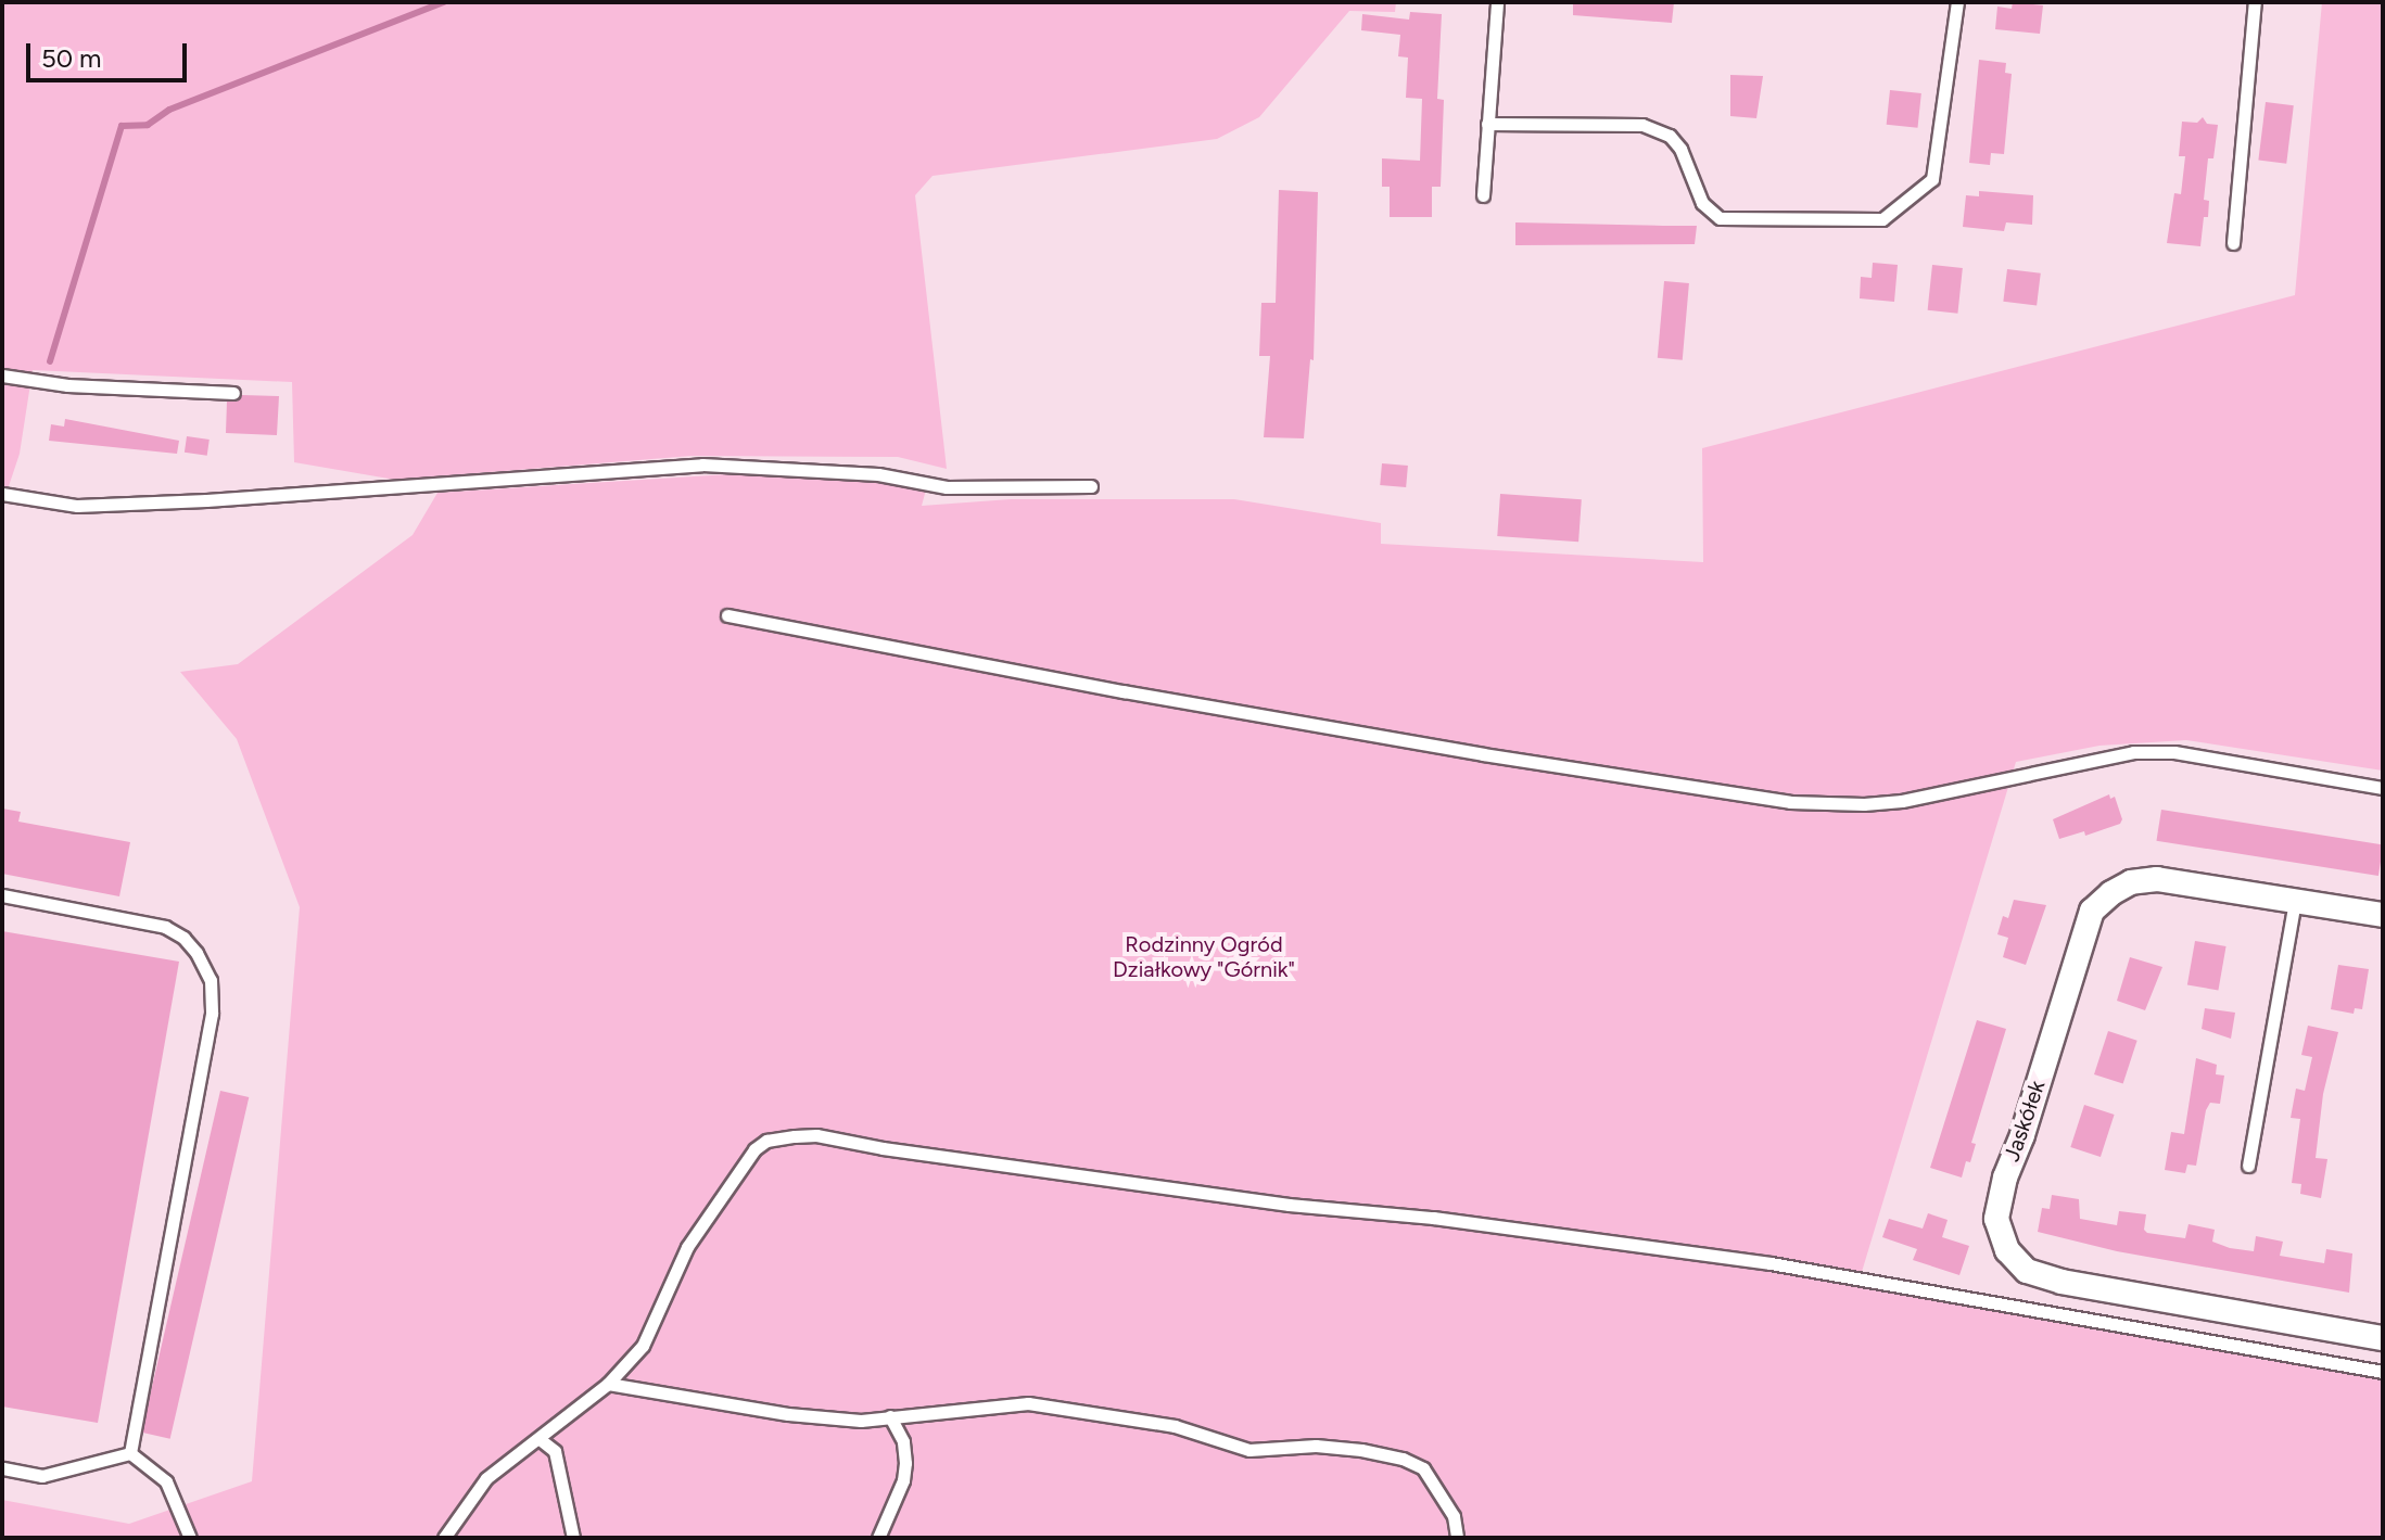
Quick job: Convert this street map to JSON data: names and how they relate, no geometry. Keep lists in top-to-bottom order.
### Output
{
  "streets": {
    "street": ["Jaskółek"]
  },
  "parks": ["Rodzinny Ogród Działkowy \"Górnik\""],
  "scale_bar": "50 m"
}
